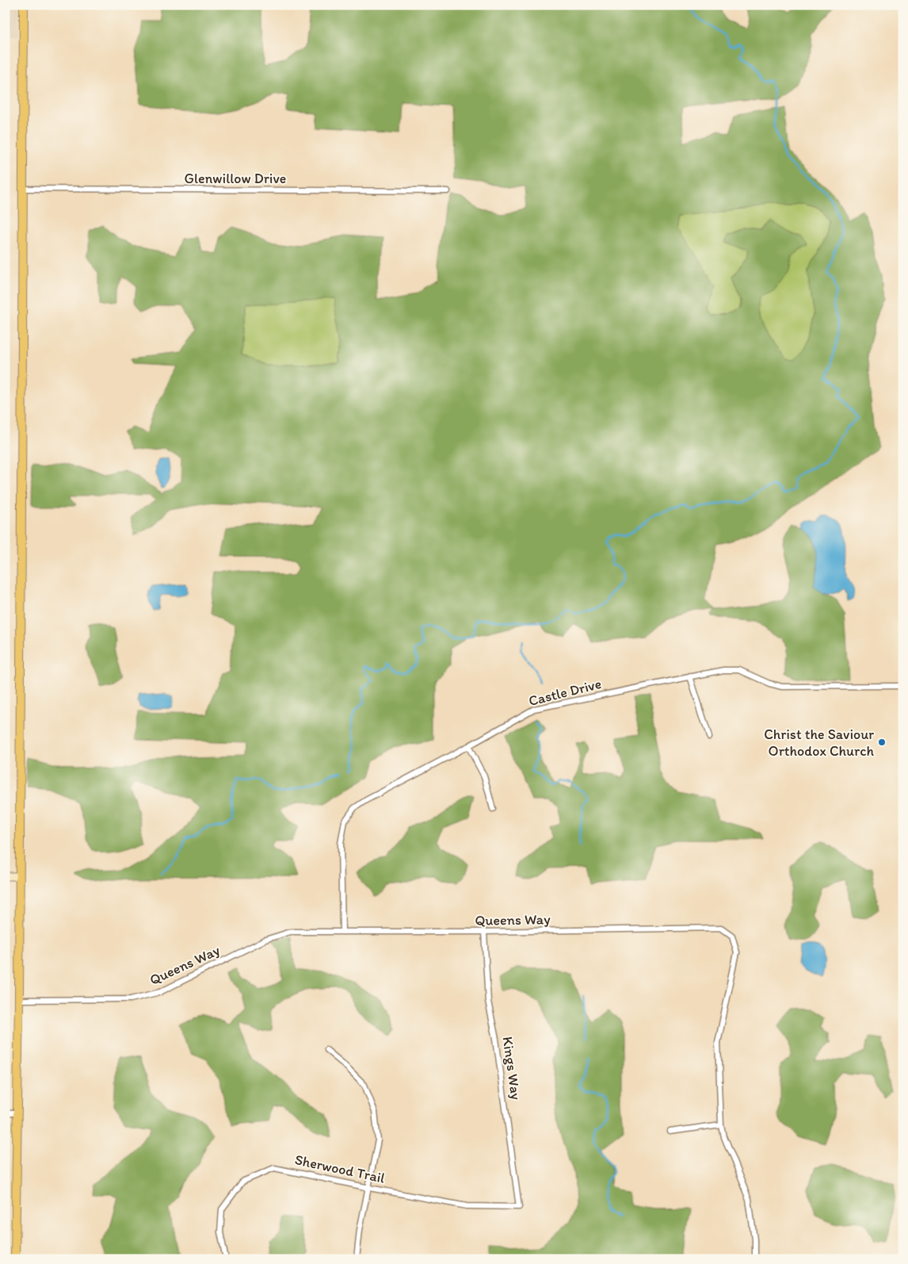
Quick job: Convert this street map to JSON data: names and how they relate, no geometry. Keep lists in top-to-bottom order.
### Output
{
  "streets": {
    "street": [
      "Glenwillow Drive",
      "Castle Drive",
      "Queens Way",
      "Kings Way",
      "Sherwood Trail"
    ]
  },
  "crossings": [
    ["Castle Drive", "Queens Way"],
    ["Queens Way", "Kings Way"],
    ["Kings Way", "Sherwood Trail"]
  ],
  "places": ["Christ the Saviour Orthodox Church"]
}
